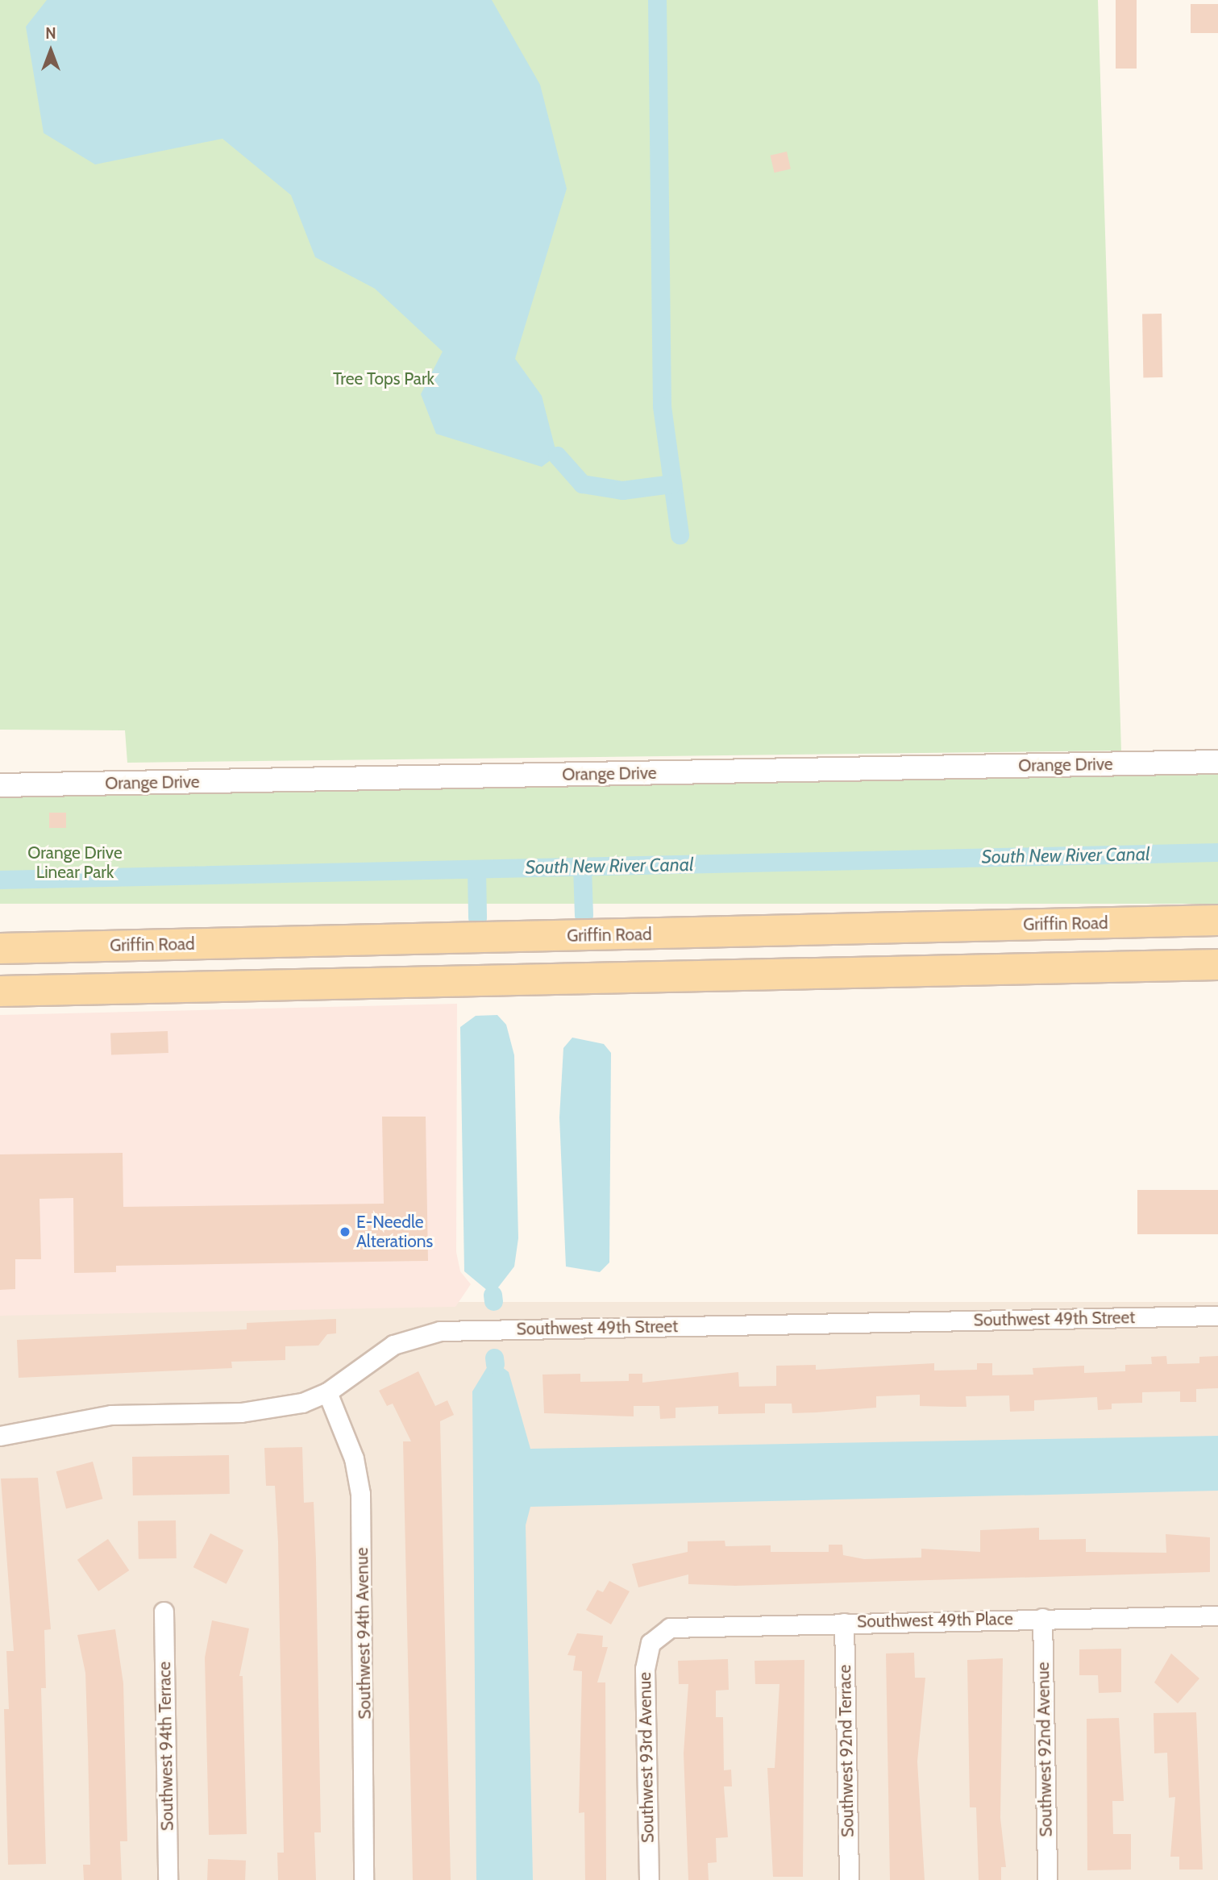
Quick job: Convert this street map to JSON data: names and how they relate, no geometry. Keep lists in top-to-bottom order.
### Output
{
  "streets": {
    "main road": ["Griffin Road"],
    "street": [
      "Orange Drive",
      "Southwest 49th Street",
      "Southwest 49th Place",
      "Southwest 94th Avenue",
      "Southwest 94th Terrace",
      "Southwest 92nd Avenue",
      "Southwest 92nd Terrace",
      "Southwest 93rd Avenue"
    ]
  },
  "crossings": [
    ["Southwest 49th Street", "Southwest 94th Avenue"],
    ["Southwest 49th Place", "Southwest 92nd Avenue"],
    ["Southwest 49th Place", "Southwest 92nd Terrace"],
    ["Southwest 49th Place", "Southwest 93rd Avenue"]
  ],
  "water": ["South New River Canal"],
  "parks": ["Tree Tops Park", "Orange Drive Linear Park"],
  "places": ["E-Needle Alterations"],
  "north": "top"
}
